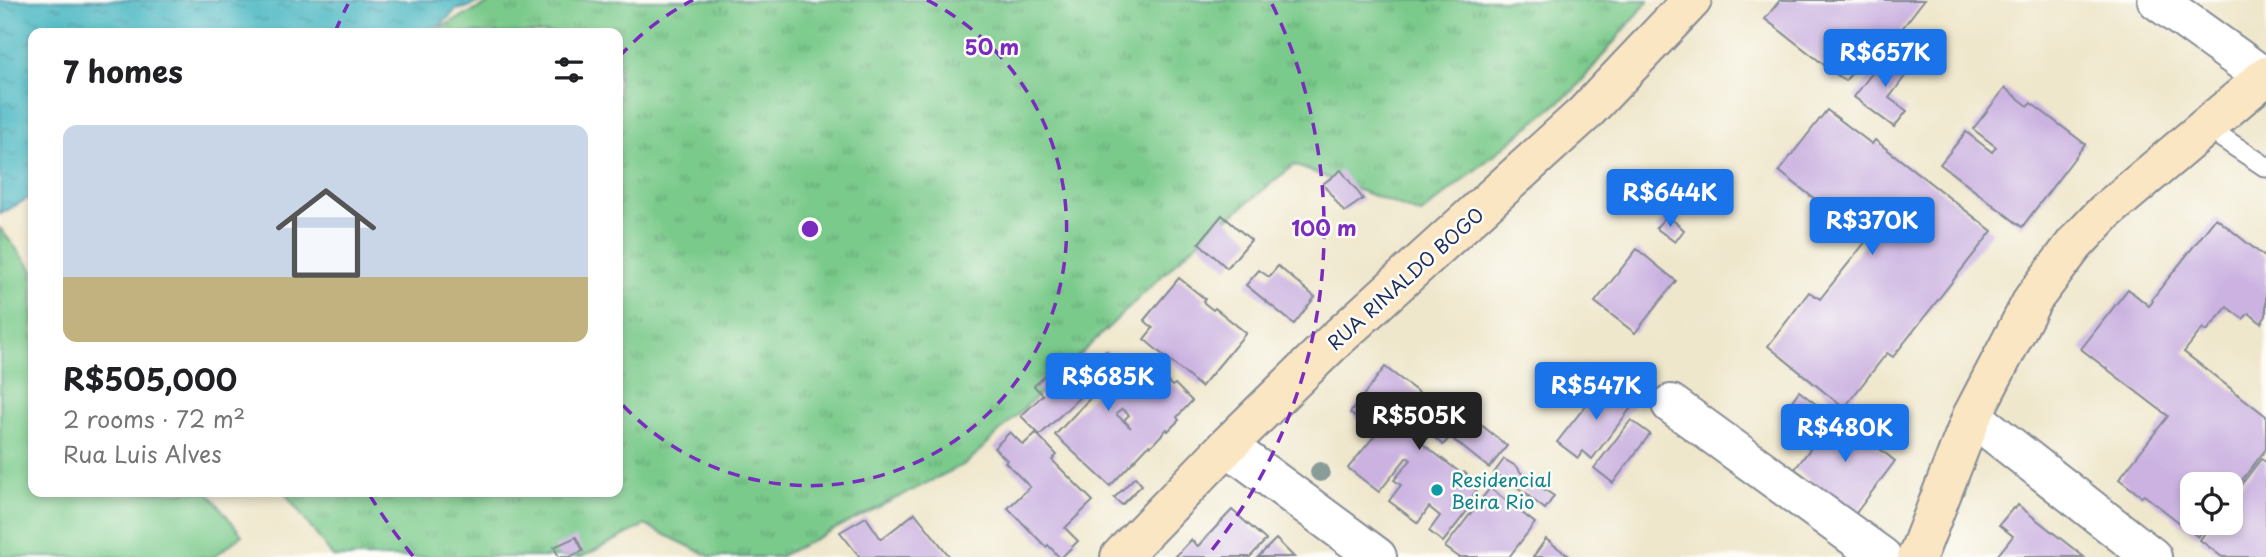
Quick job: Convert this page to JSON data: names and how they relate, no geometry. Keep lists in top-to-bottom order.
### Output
{
  "streets": {
    "main road": ["RUA RINALDO BOGO"]
  },
  "places": ["Residencial Beira Rio"],
  "page": {
    "heading": "7 homes",
    "price": [
      "R$657K",
      "R$644K",
      "R$370K",
      "R$685K",
      "R$547K",
      "R$505K",
      "R$480K"
    ],
    "list": [
      {
        "name": "R$505,000",
        "note": "2 rooms · 72 m² · Rua Luis Alves"
      }
    ]
  },
  "rings": ["50 m", "100 m"]
}
